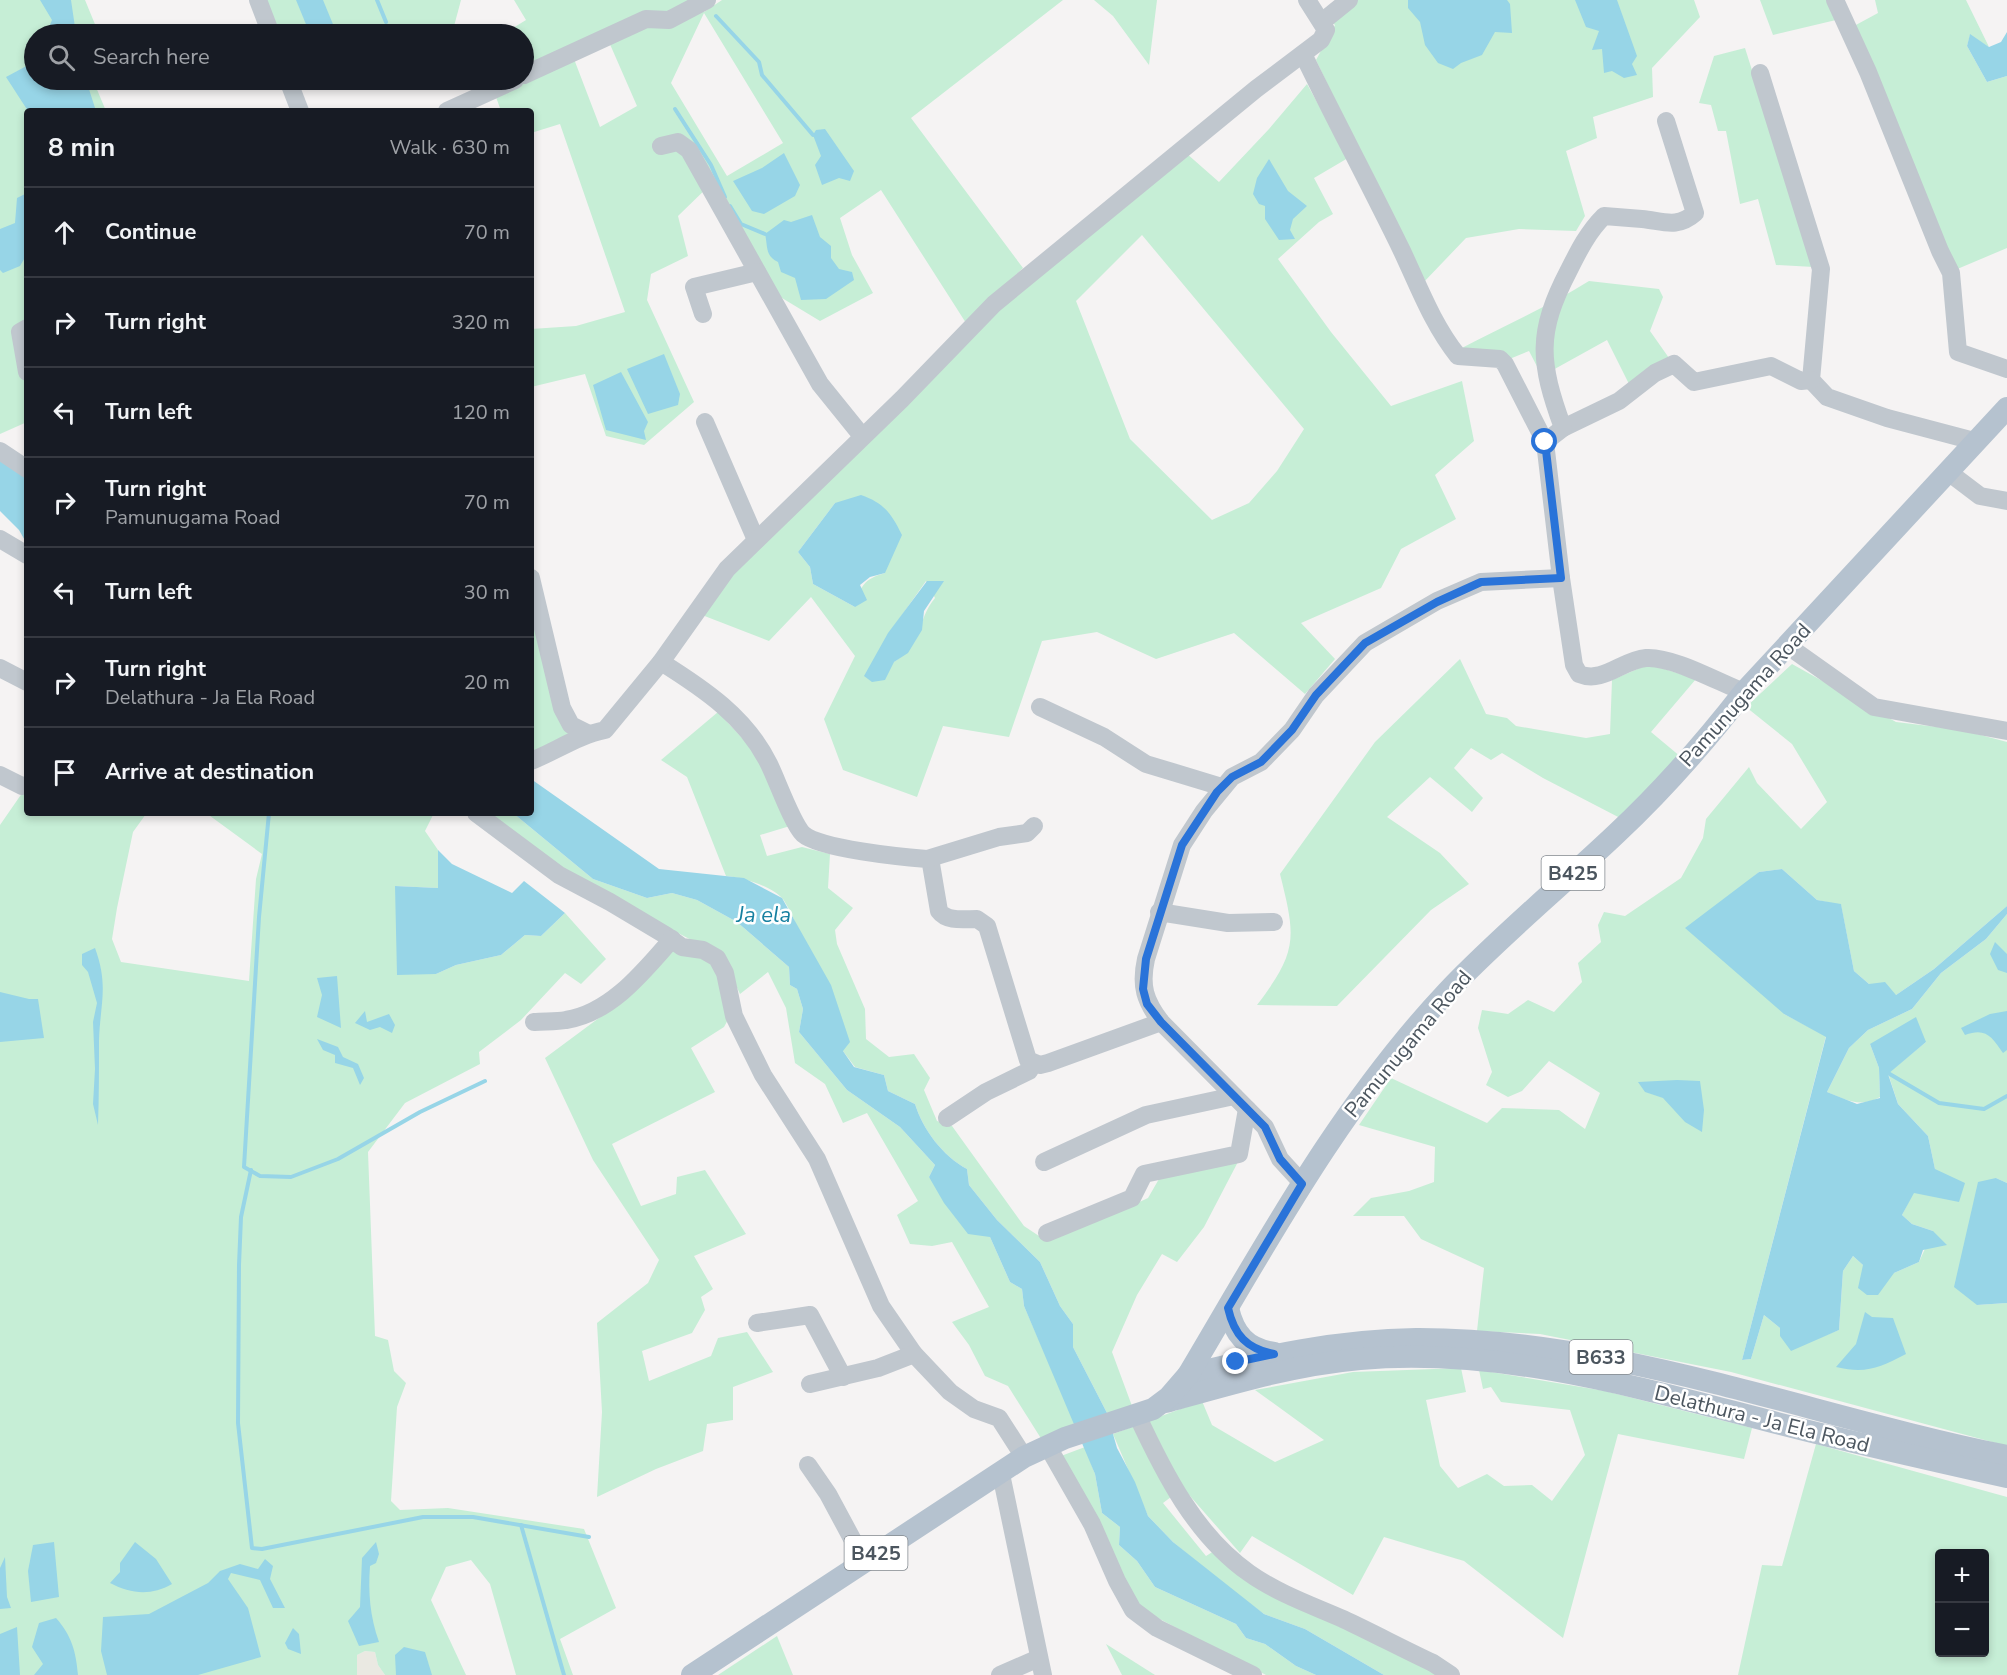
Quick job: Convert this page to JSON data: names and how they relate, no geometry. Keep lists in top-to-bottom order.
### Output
{
  "streets": {
    "main road": [
      "Pamunugama Road",
      "B425",
      "B633",
      "Delathura - Ja Ela Road"
    ]
  },
  "crossings": [
    ["Pamunugama Road", "Delathura - Ja Ela Road"]
  ],
  "water": ["Ja ela"],
  "page": {
    "search": "Search here",
    "heading": ["8 min", "Walk · 630 m"],
    "list": [
      ["Continue", "70 m"],
      ["Turn right", "320 m"],
      ["Turn left", "120 m"],
      ["Turn right", "Pamunugama Road", "70 m"],
      ["Turn left", "30 m"],
      ["Turn right", "Delathura - Ja Ela Road", "20 m"],
      "Arrive at destination"
    ],
    "map_buttons": ["+", "−"]
  }
}
